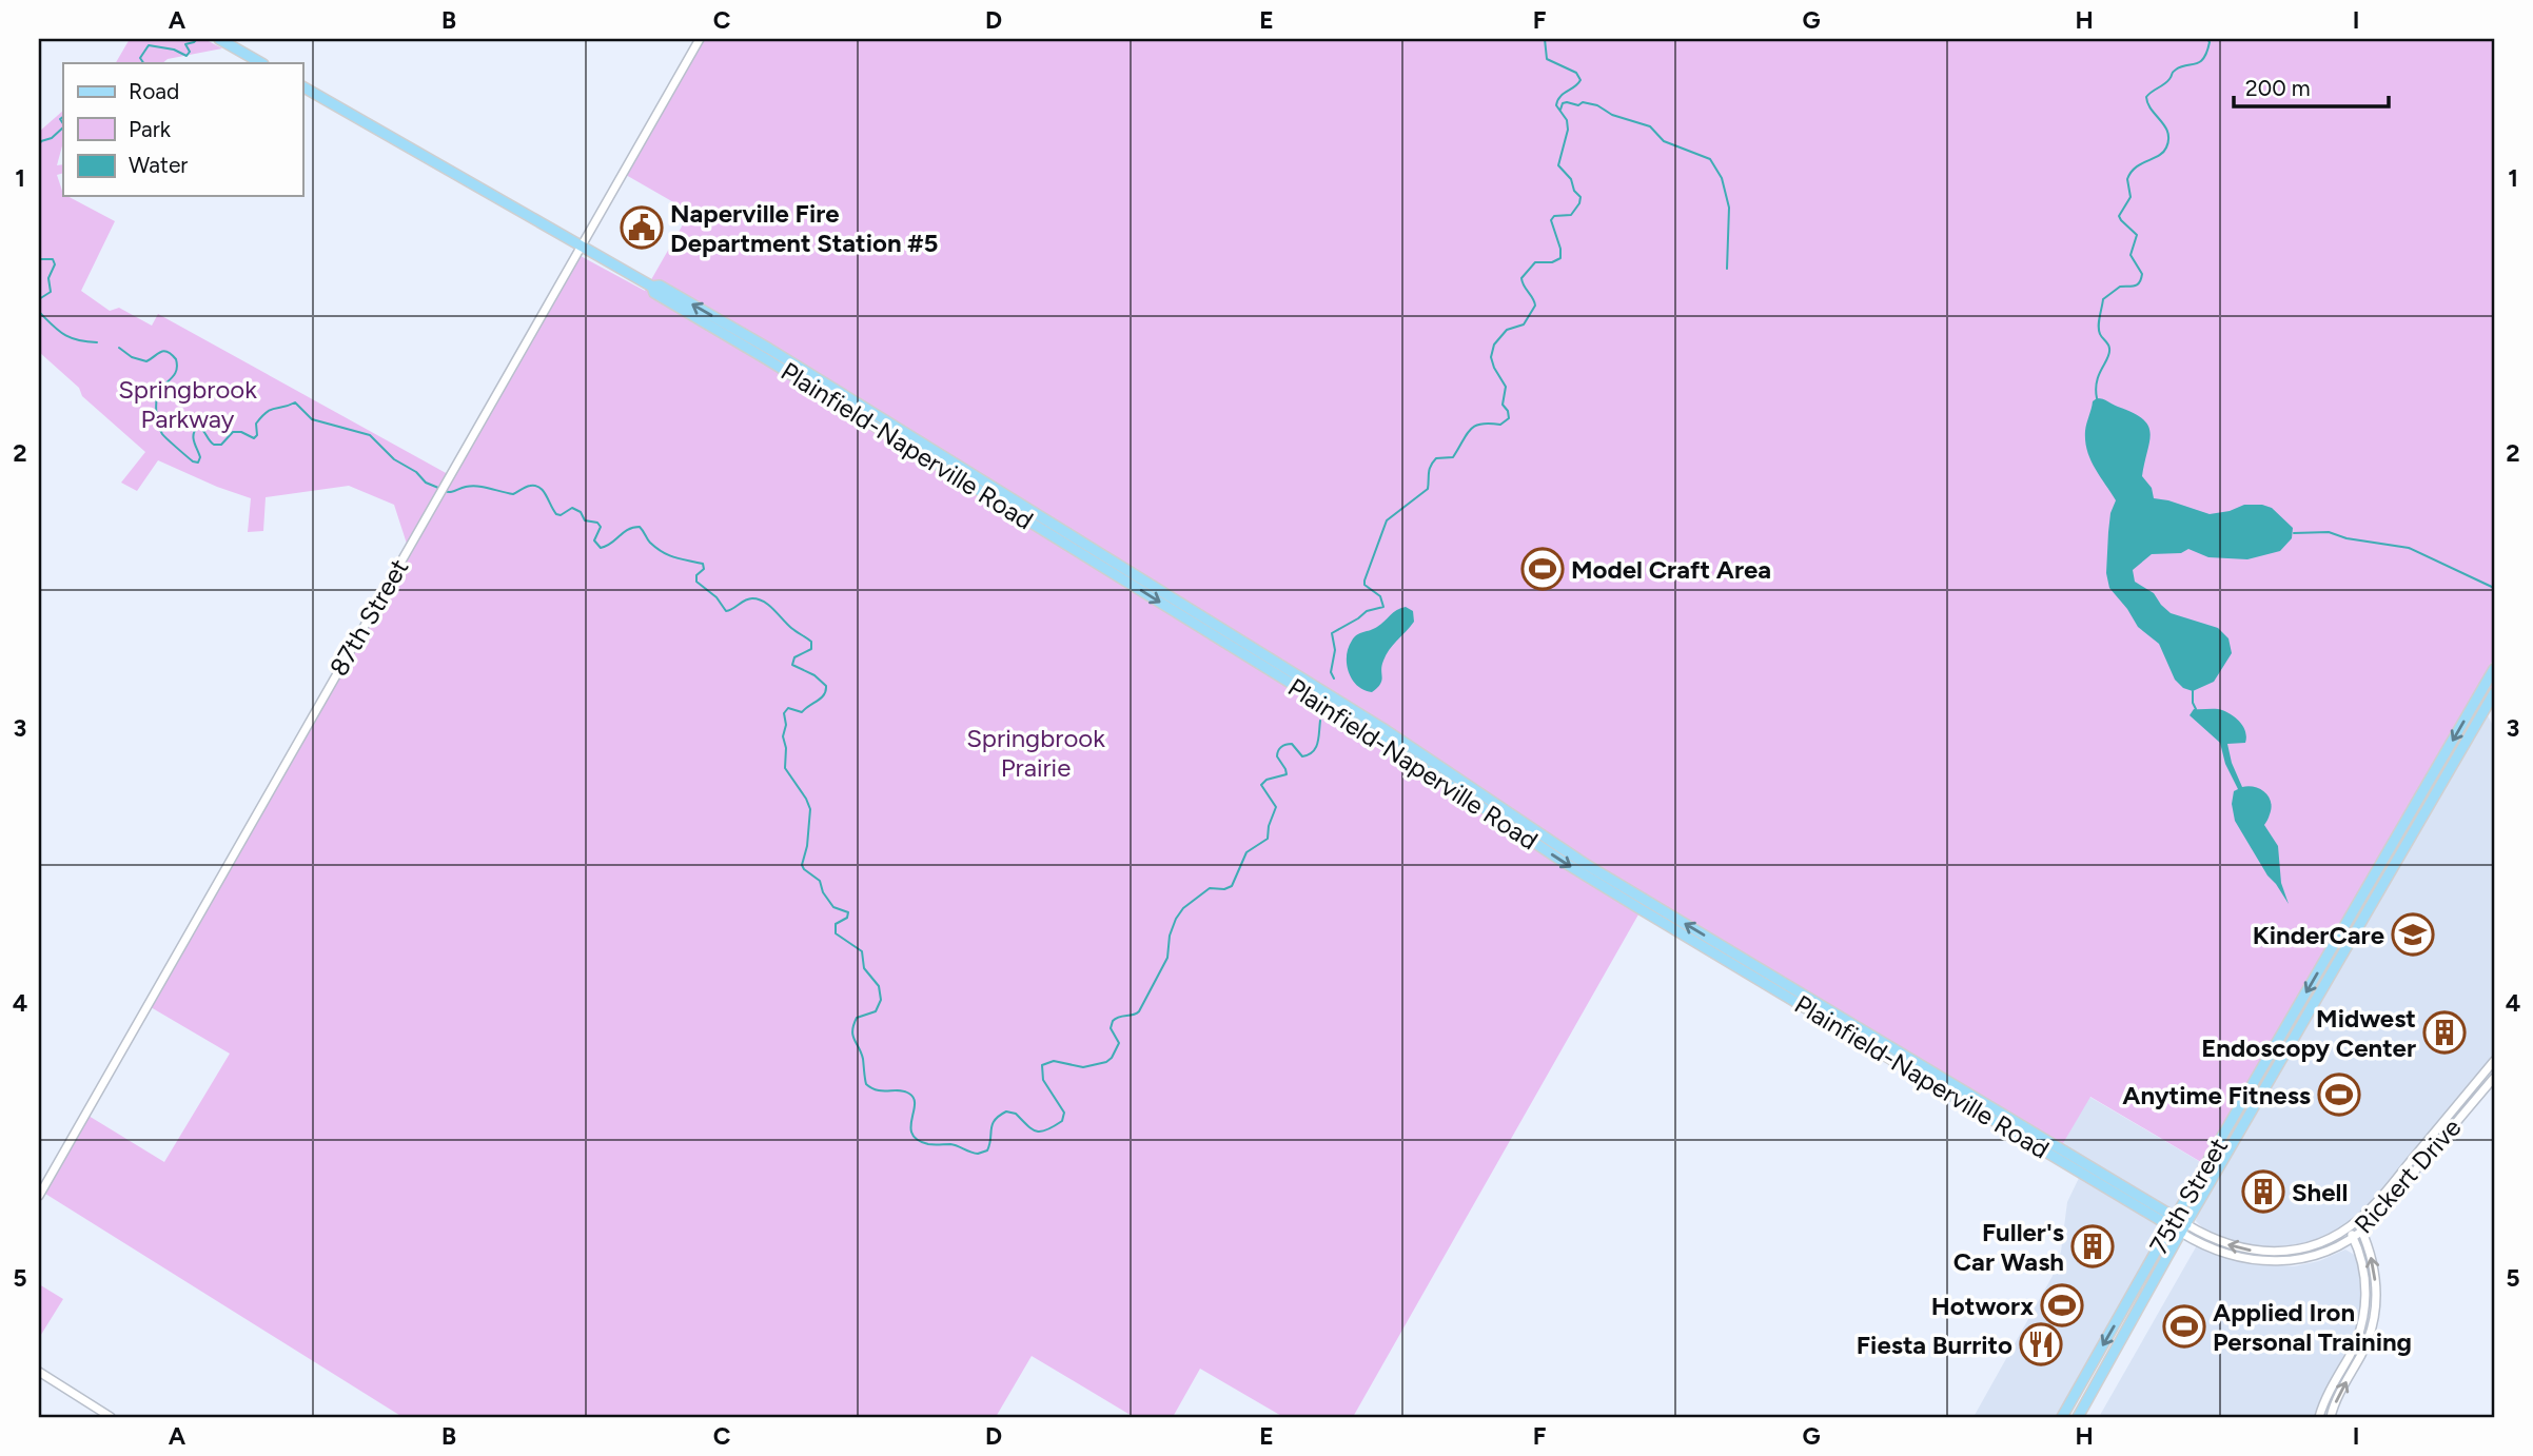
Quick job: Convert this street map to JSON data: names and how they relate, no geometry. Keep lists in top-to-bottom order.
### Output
{
  "streets": {
    "main road": ["Plainfield-Naperville Road", "75th Street"],
    "street": ["87th Street", "Rickert Drive"]
  },
  "crossings": [
    ["Plainfield-Naperville Road", "87th Street"],
    ["Plainfield-Naperville Road", "Rickert Drive"],
    ["Plainfield-Naperville Road", "75th Street"],
    ["Rickert Drive", "75th Street"]
  ],
  "parks": ["Springbrook Parkway", "Springbrook Prairie"],
  "places": {
    "public building": ["Naperville Fire Department Station #5"],
    "sports": [
      "Model Craft Area",
      "Anytime Fitness",
      "Hotworx",
      "Applied Iron Personal Training"
    ],
    "school or university": ["KinderCare"],
    "building": ["Midwest Endoscopy Center", "Shell", "Fuller's Car Wash"],
    "restaurant": ["Fiesta Burrito"]
  },
  "legend": ["Road", "Park", "Water"],
  "scale_bar": "200 m",
  "grid": {
    "columns": [
      "A",
      "B",
      "C",
      "D",
      "E",
      "F",
      "G",
      "H",
      "I"
    ],
    "rows": [
      "1",
      "2",
      "3",
      "4",
      "5"
    ]
  }
}
